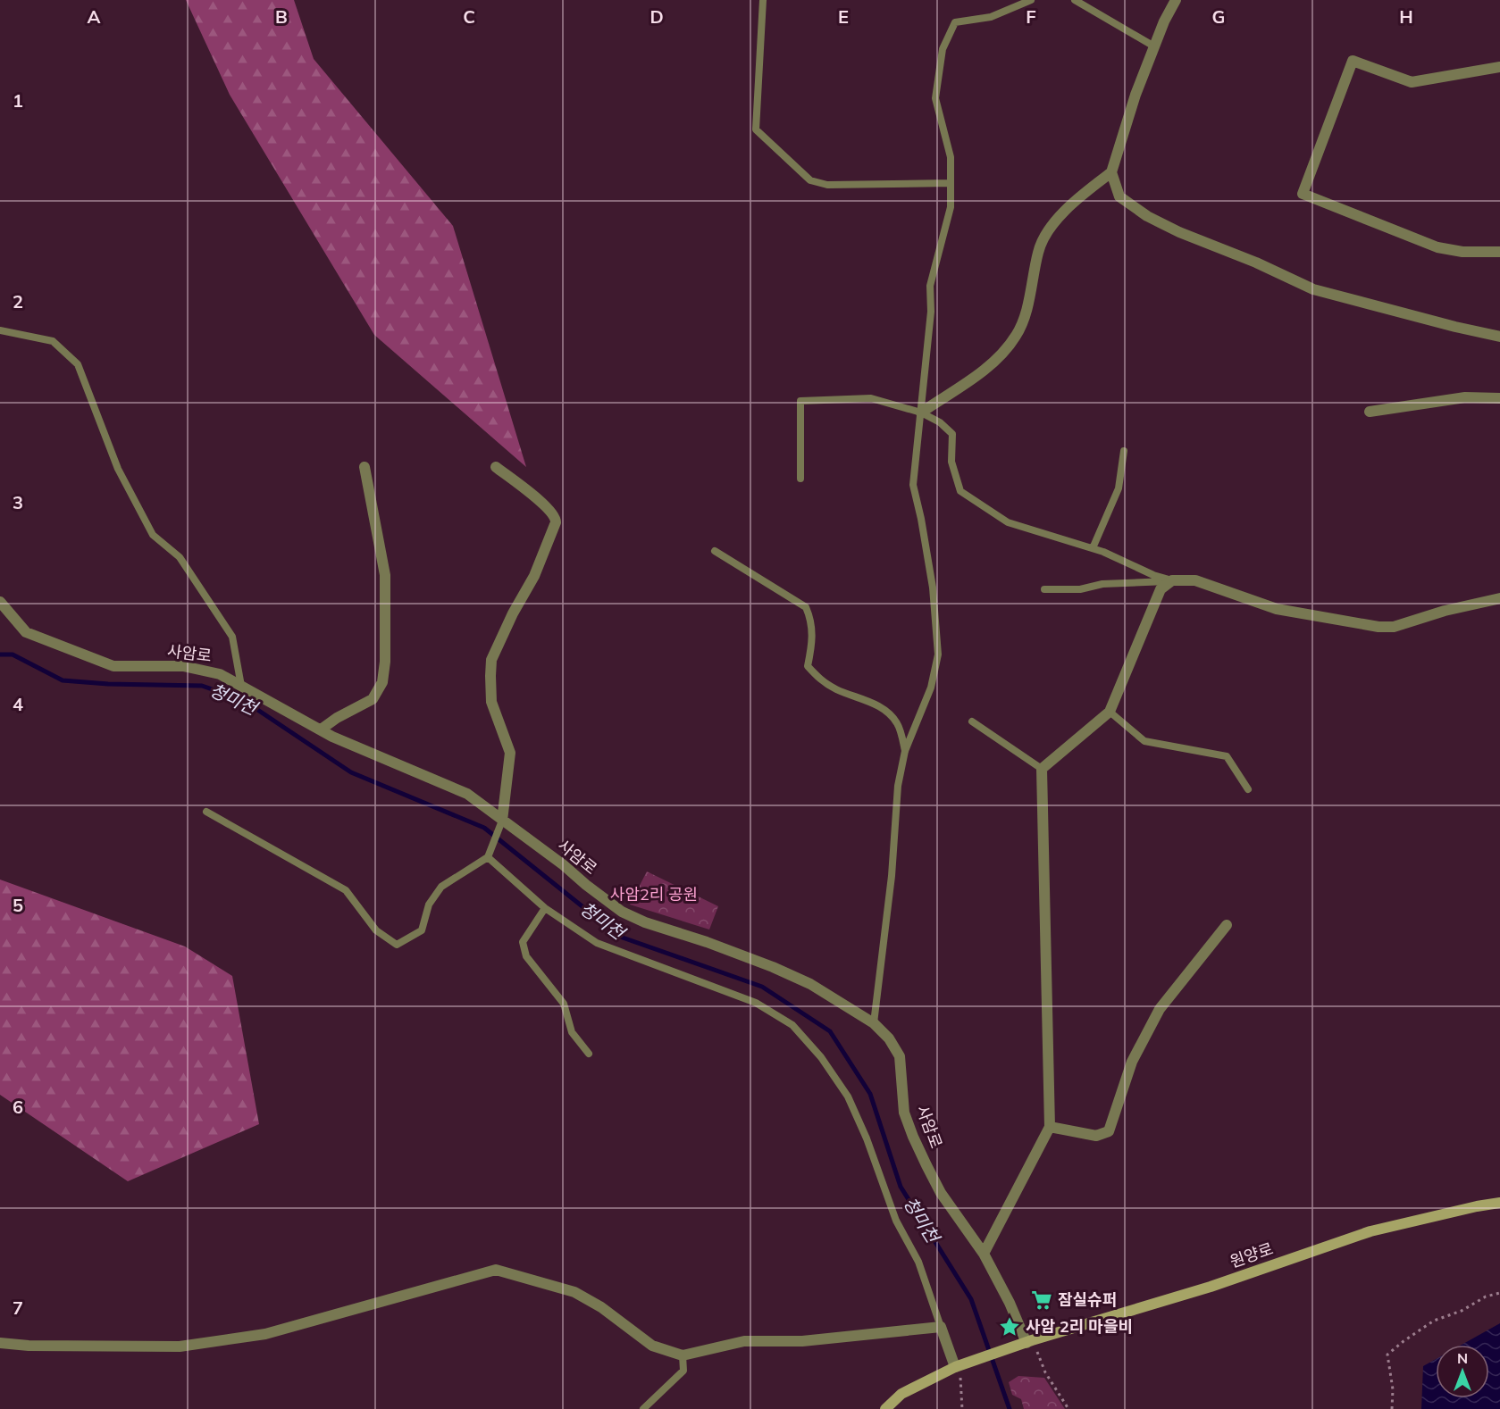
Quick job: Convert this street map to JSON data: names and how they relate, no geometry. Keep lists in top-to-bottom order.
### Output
{
  "streets": {
    "main road": ["원양로"],
    "street": ["사암로"]
  },
  "crossings": [
    ["사암로", "원양로"]
  ],
  "water": ["청미천"],
  "parks": ["사암2리 공원"],
  "places": {
    "supermarket": ["잠실슈퍼"],
    "place": ["사암 2리 마을비"]
  },
  "north": "top",
  "grid": {
    "columns": [
      "A",
      "B",
      "C",
      "D",
      "E",
      "F",
      "G",
      "H"
    ],
    "rows": [
      "1",
      "2",
      "3",
      "4",
      "5",
      "6",
      "7"
    ]
  }
}
